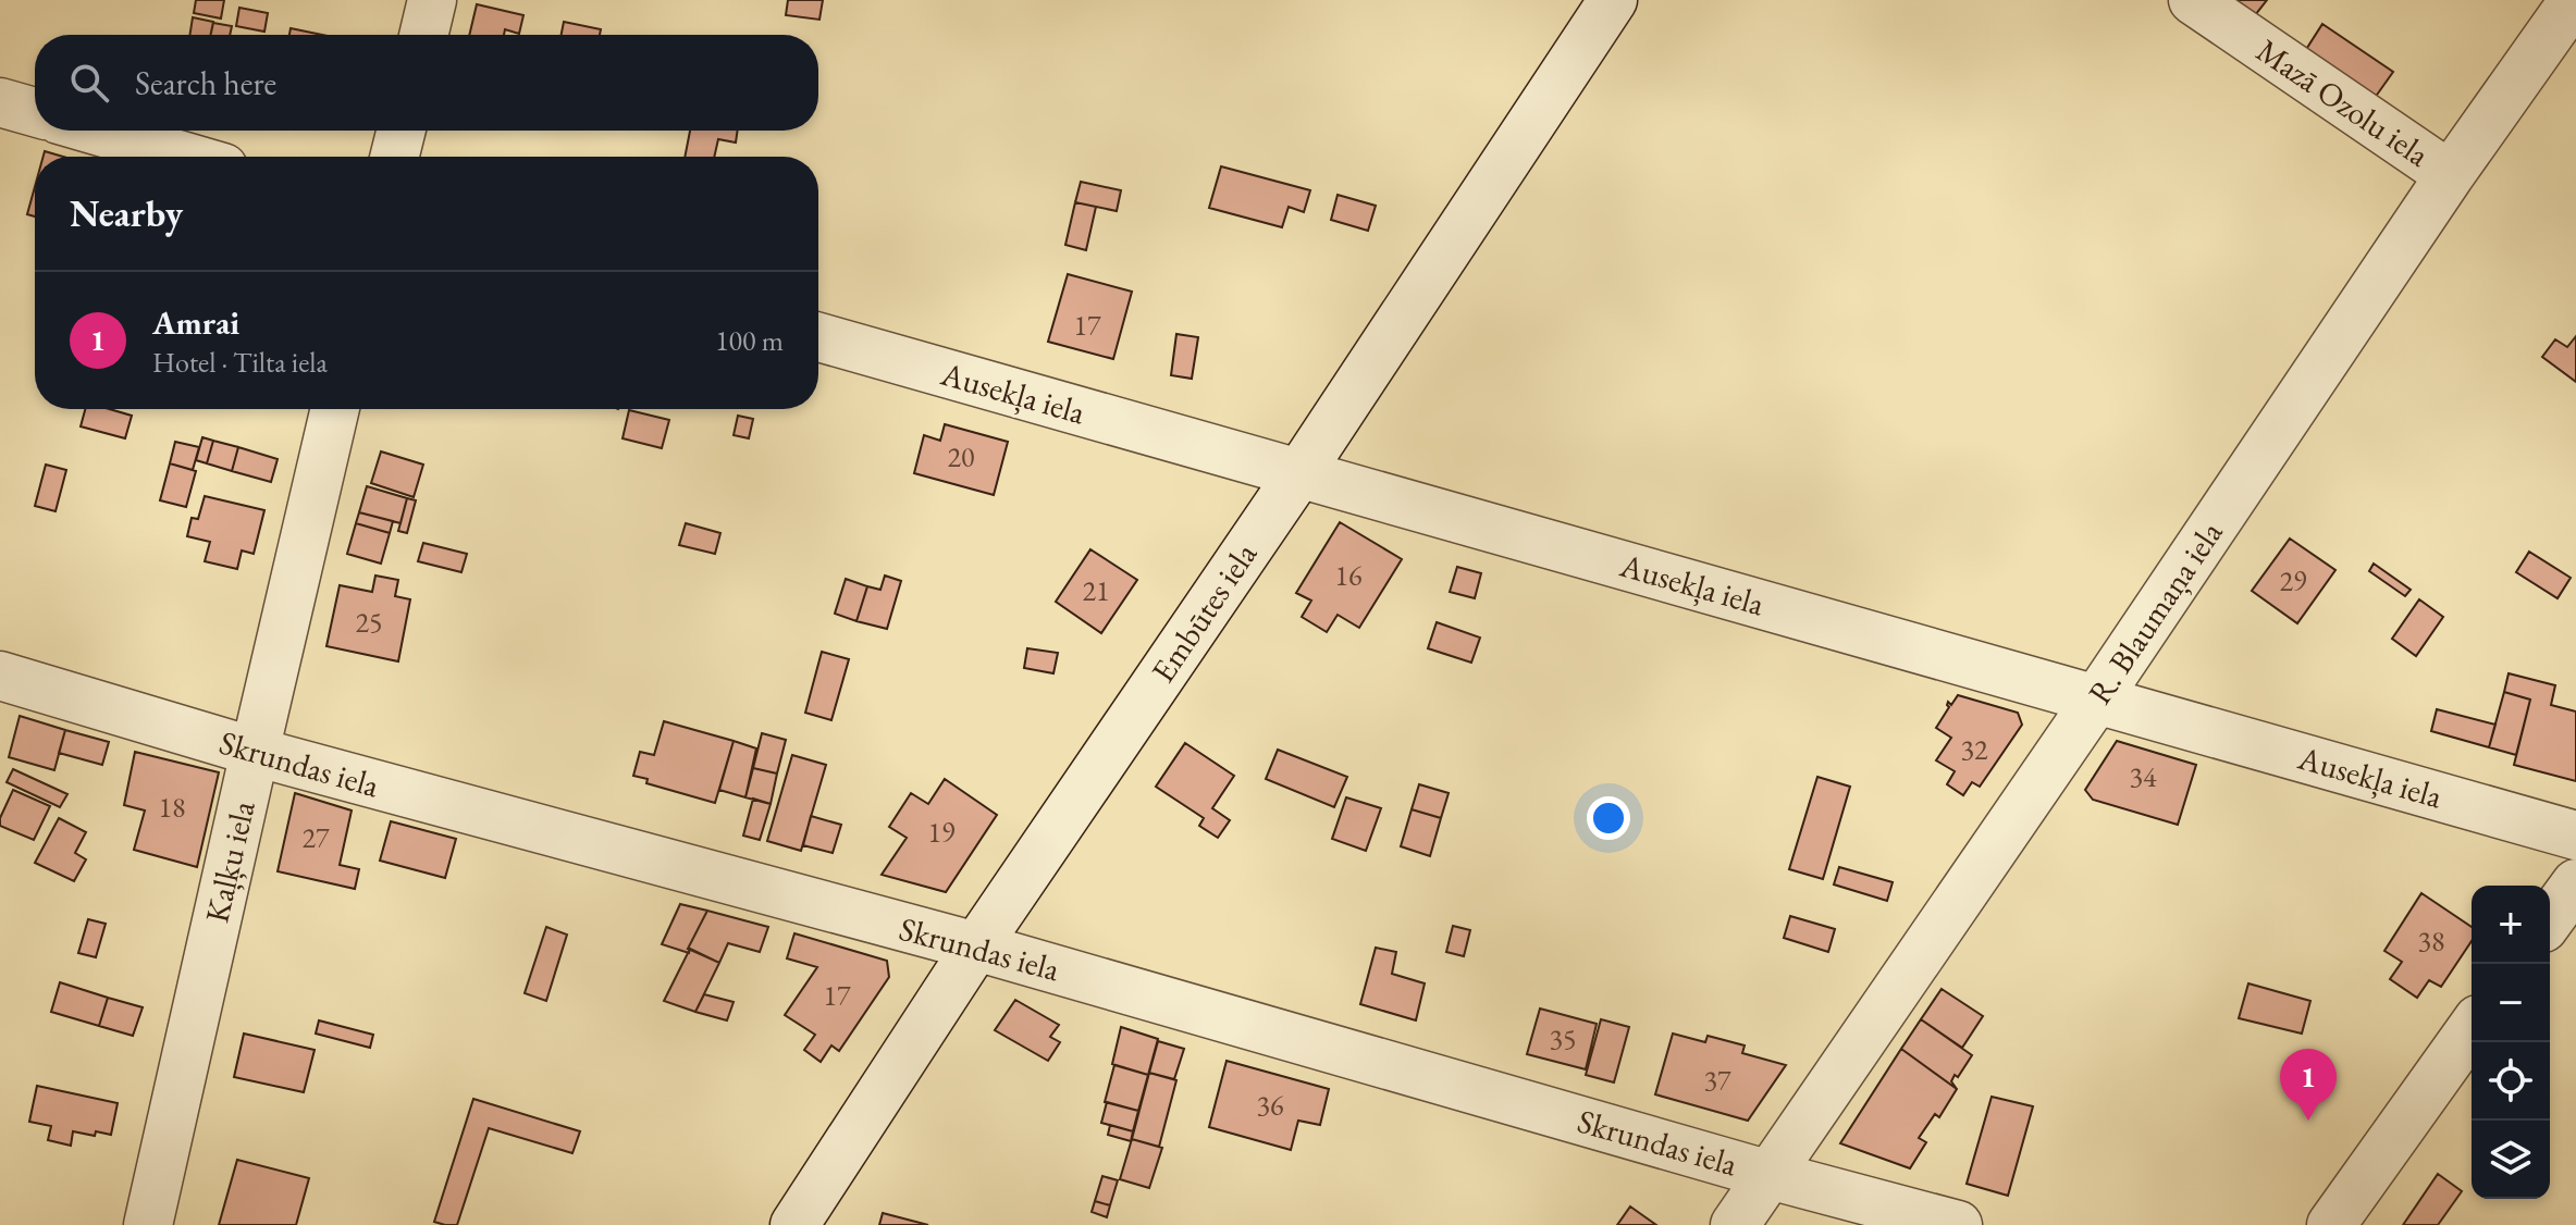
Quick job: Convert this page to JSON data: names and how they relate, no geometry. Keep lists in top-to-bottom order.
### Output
{
  "streets": {
    "street": [
      "Mazā Ozolu iela",
      "Ausekļa iela",
      "Embūtes iela",
      "R. Blaumaņa iela",
      "Skrundas iela",
      "Kaļķu iela"
    ]
  },
  "crossings": [
    ["Mazā Ozolu iela", "R. Blaumaņa iela"],
    ["Ausekļa iela", "Embūtes iela"],
    ["Ausekļa iela", "R. Blaumaņa iela"],
    ["Embūtes iela", "Skrundas iela"],
    ["R. Blaumaņa iela", "Skrundas iela"],
    ["Skrundas iela", "Kaļķu iela"]
  ],
  "house_numbers": [
    "17",
    "20",
    "16",
    "29",
    "21",
    "25",
    "32",
    "34",
    "18",
    "19",
    "27",
    "38",
    "17",
    "35",
    "37",
    "36"
  ],
  "page": {
    "search": "Search here",
    "heading": "Nearby",
    "list": [
      {
        "mark": "1",
        "name": "Amrai",
        "note": "Hotel · Tilta iela",
        "value": "100 m"
      }
    ],
    "map_buttons": ["+", "−"],
    "pins": "1"
  }
}
